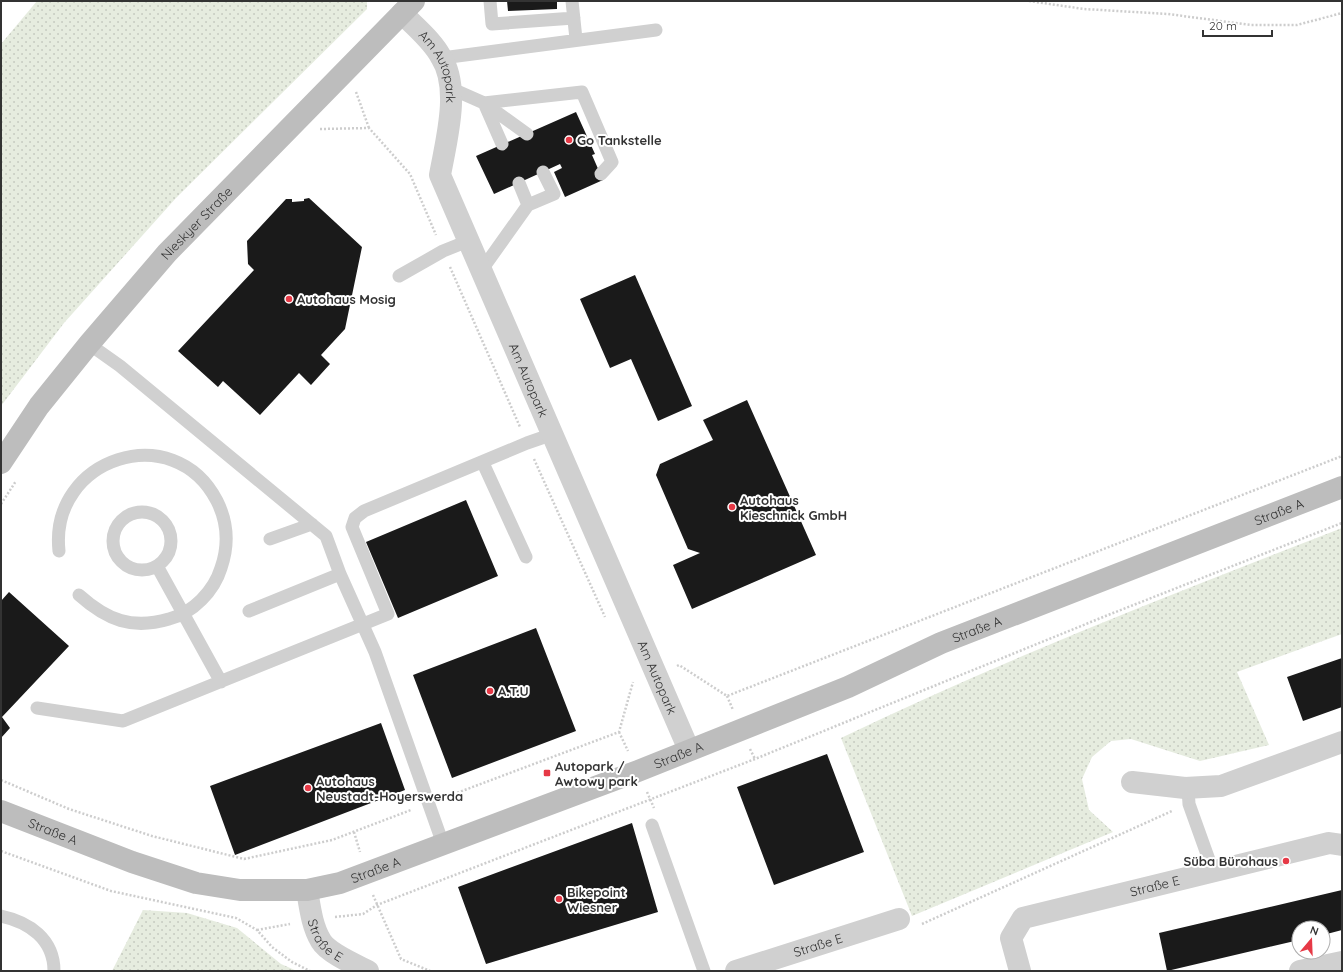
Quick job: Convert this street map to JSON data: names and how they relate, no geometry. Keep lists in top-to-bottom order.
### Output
{
  "streets": {
    "street": [
      "Am Autopark",
      "Nieskyer Straße",
      "Straße A",
      "Straße E"
    ]
  },
  "crossings": [
    ["Am Autopark", "Nieskyer Straße"],
    ["Am Autopark", "Straße A"],
    ["Straße A", "Straße E"]
  ],
  "places": {
    "other": [
      "Go Tankstelle",
      "Autohaus Mosig",
      "Autohaus Kieschnick GmbH",
      "A.T.U",
      "Autohaus Neustadt-Hoyerswerda",
      "Süba Bürohaus",
      "Bikepoint Wiesner"
    ],
    "transit": ["Autopark / Awtowy park"]
  },
  "scale_bar": "20 m",
  "north": "top"
}
